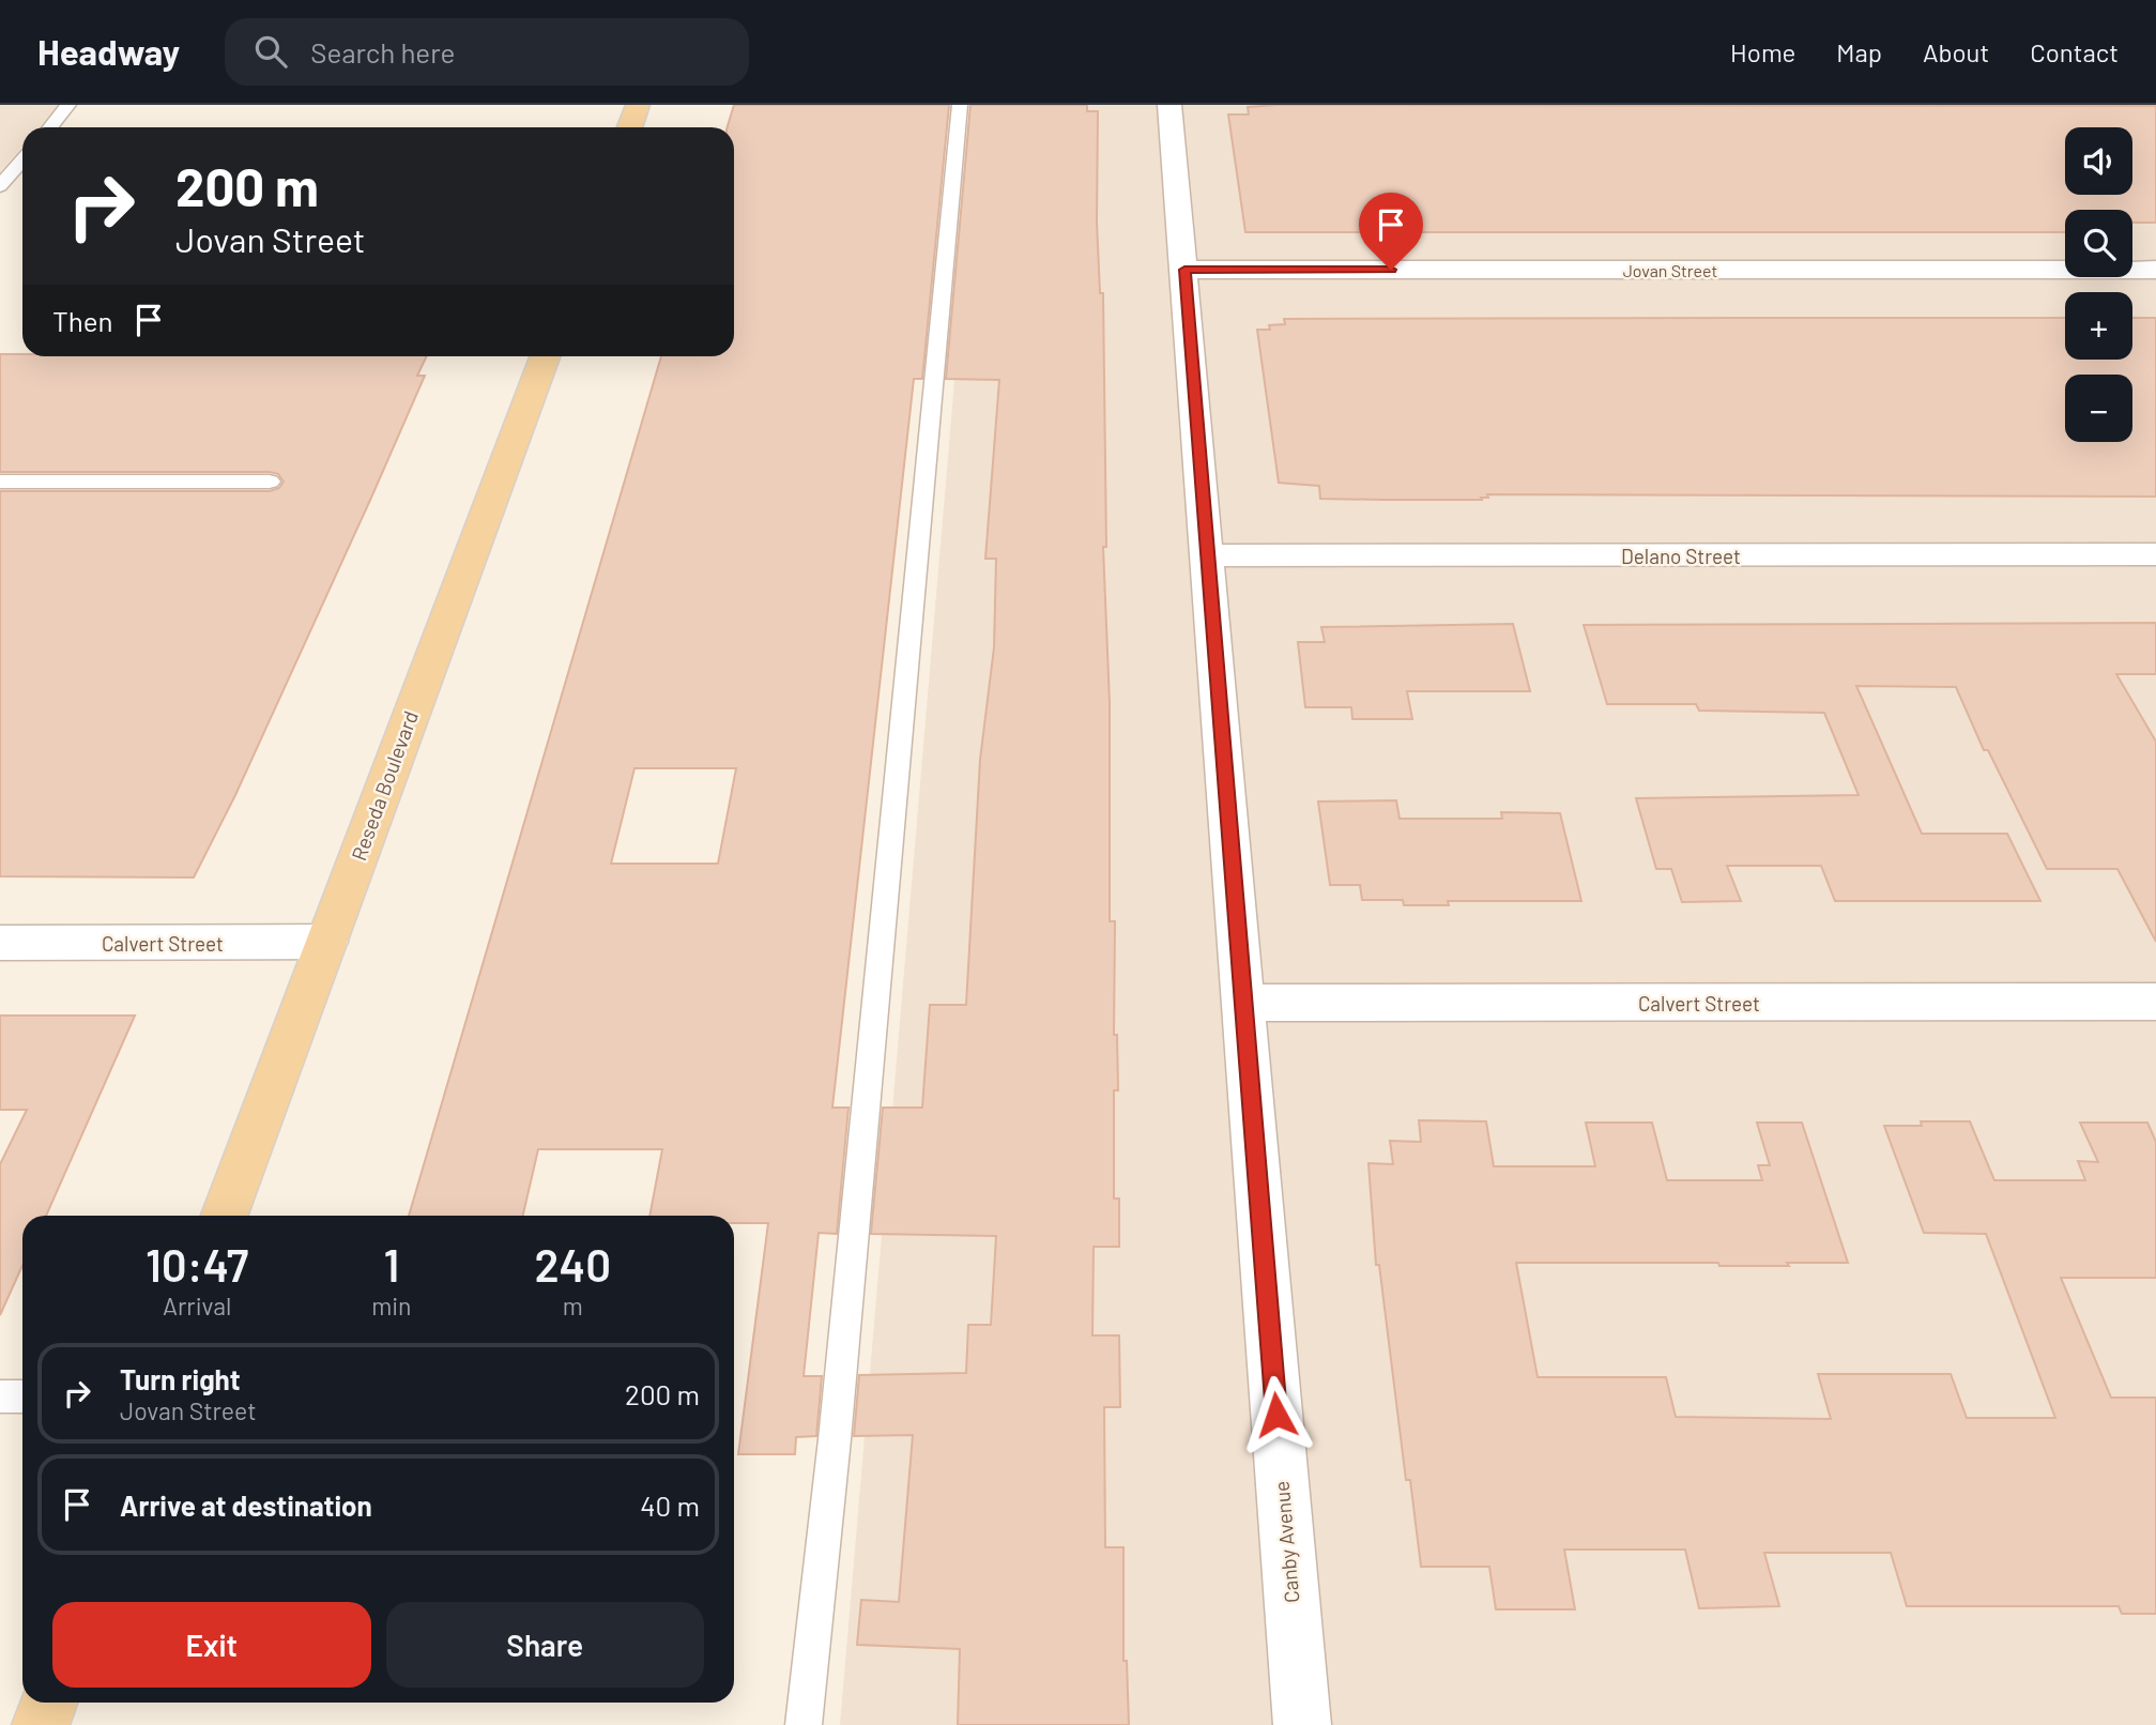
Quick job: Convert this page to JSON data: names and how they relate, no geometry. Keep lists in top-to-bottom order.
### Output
{
  "streets": {
    "main road": ["Reseda Boulevard"],
    "street": [
      "Jovan Street",
      "Delano Street",
      "Calvert Street",
      "Canby Avenue"
    ]
  },
  "crossings": [
    ["Jovan Street", "Canby Avenue"],
    ["Delano Street", "Canby Avenue"],
    ["Reseda Boulevard", "Calvert Street"],
    ["Calvert Street", "Canby Avenue"]
  ],
  "page": {
    "header": "Headway",
    "search": "Search here",
    "nav": [
      "Home",
      "Map",
      "About",
      "Contact"
    ],
    "map_buttons": ["+", "−"],
    "turn": ["200 m", "Jovan Street"],
    "then": "Then",
    "eta": [
      "10:47",
      "Arrival",
      "1",
      "min",
      "240",
      "m"
    ],
    "list": [
      {
        "name": "Turn right",
        "note": "Jovan Street",
        "value": "200 m"
      },
      {
        "name": "Arrive at destination",
        "value": "40 m"
      }
    ],
    "buttons": ["Exit", "Share"]
  }
}
